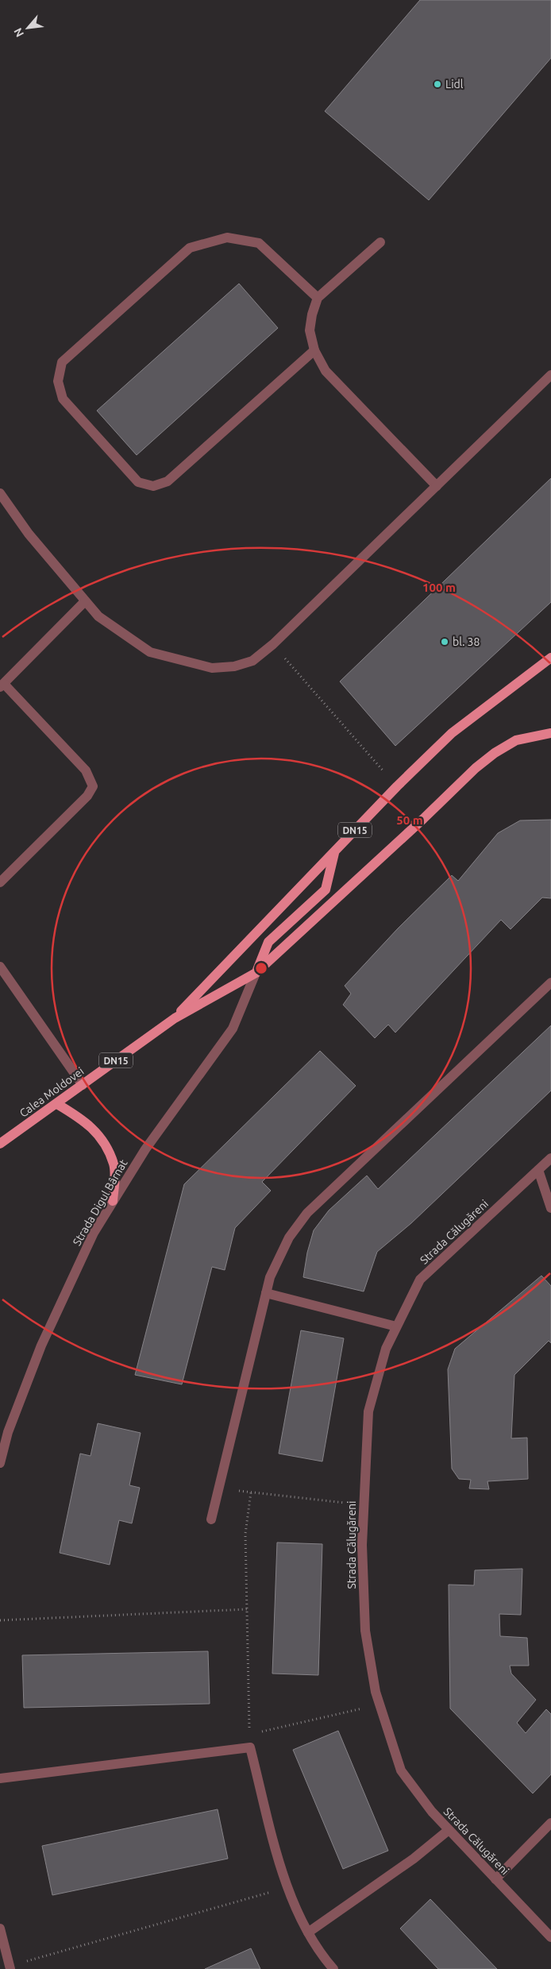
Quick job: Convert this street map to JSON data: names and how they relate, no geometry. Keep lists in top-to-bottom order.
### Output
{
  "streets": {
    "main road": ["DN15", "Calea Moldovei"],
    "street": ["Strada Digul Bârnat", "Strada Călugăreni"]
  },
  "crossings": [
    ["DN15", "Calea Moldovei"],
    ["DN15", "Strada Digul Bârnat"]
  ],
  "places": ["Lidl", "bl. 38"],
  "north": "bottom left",
  "rings": ["100 m", "50 m"]
}
